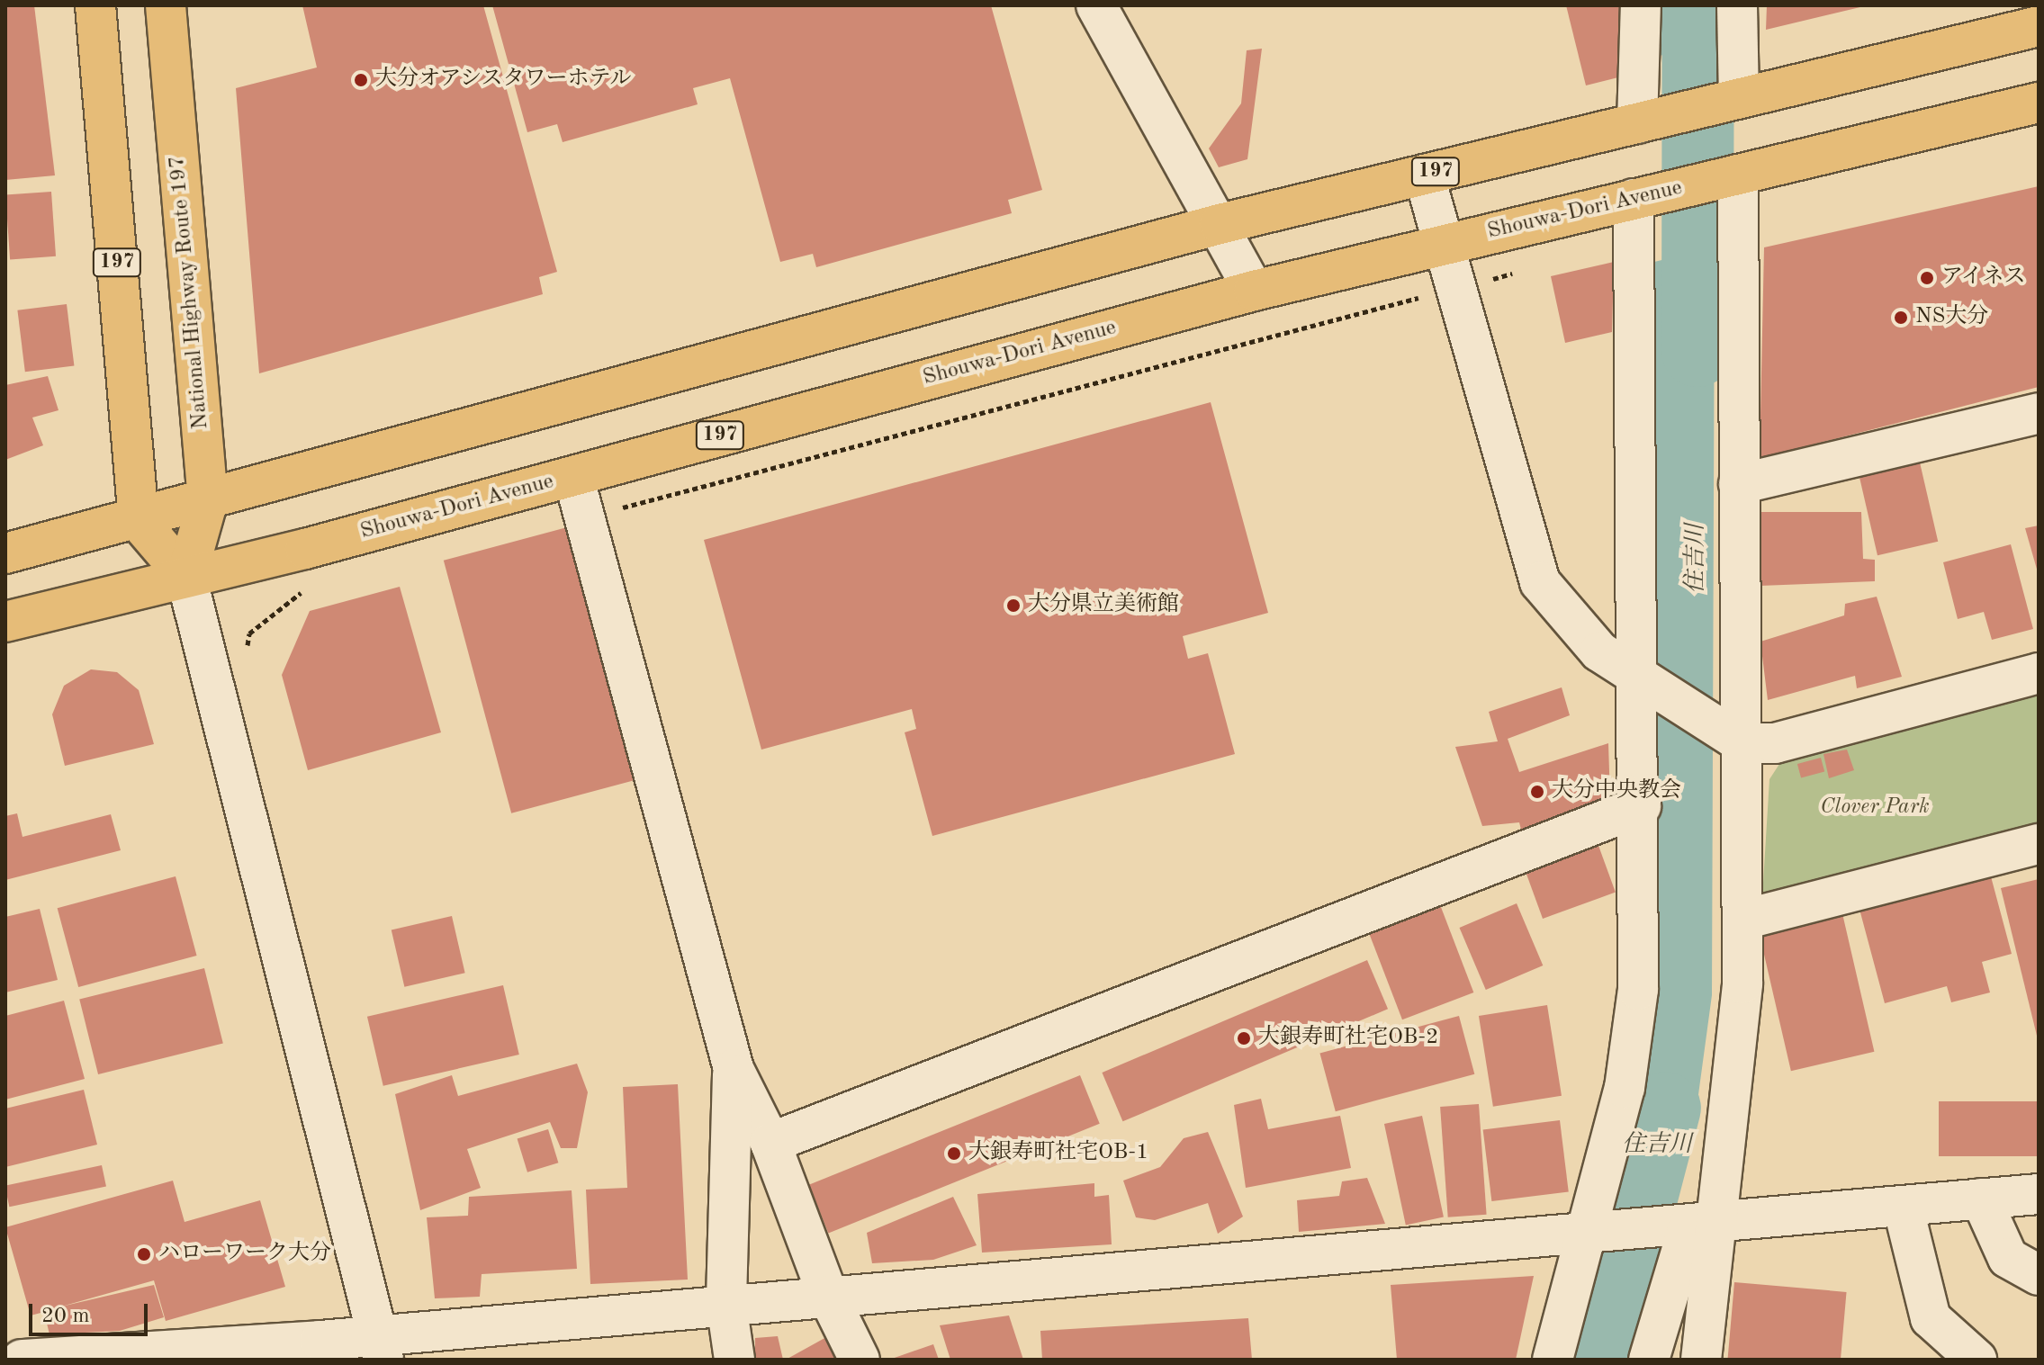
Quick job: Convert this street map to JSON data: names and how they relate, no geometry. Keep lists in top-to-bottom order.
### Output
{
  "streets": {
    "highway": ["197", "Shouwa-Dori Avenue", "National Highway Route 197"]
  },
  "crossings": [
    ["197", "National Highway Route 197"],
    ["Shouwa-Dori Avenue", "National Highway Route 197"]
  ],
  "water": ["住吉川"],
  "parks": ["Clover Park"],
  "places": [
    "大分オアシスタワーホテル",
    "アイネス",
    "NS大分",
    "大分県立美術館",
    "大分中央教会",
    "大銀寿町社宅OB-2",
    "大銀寿町社宅OB-1",
    "ハローワーク大分"
  ],
  "scale_bar": "20 m"
}
